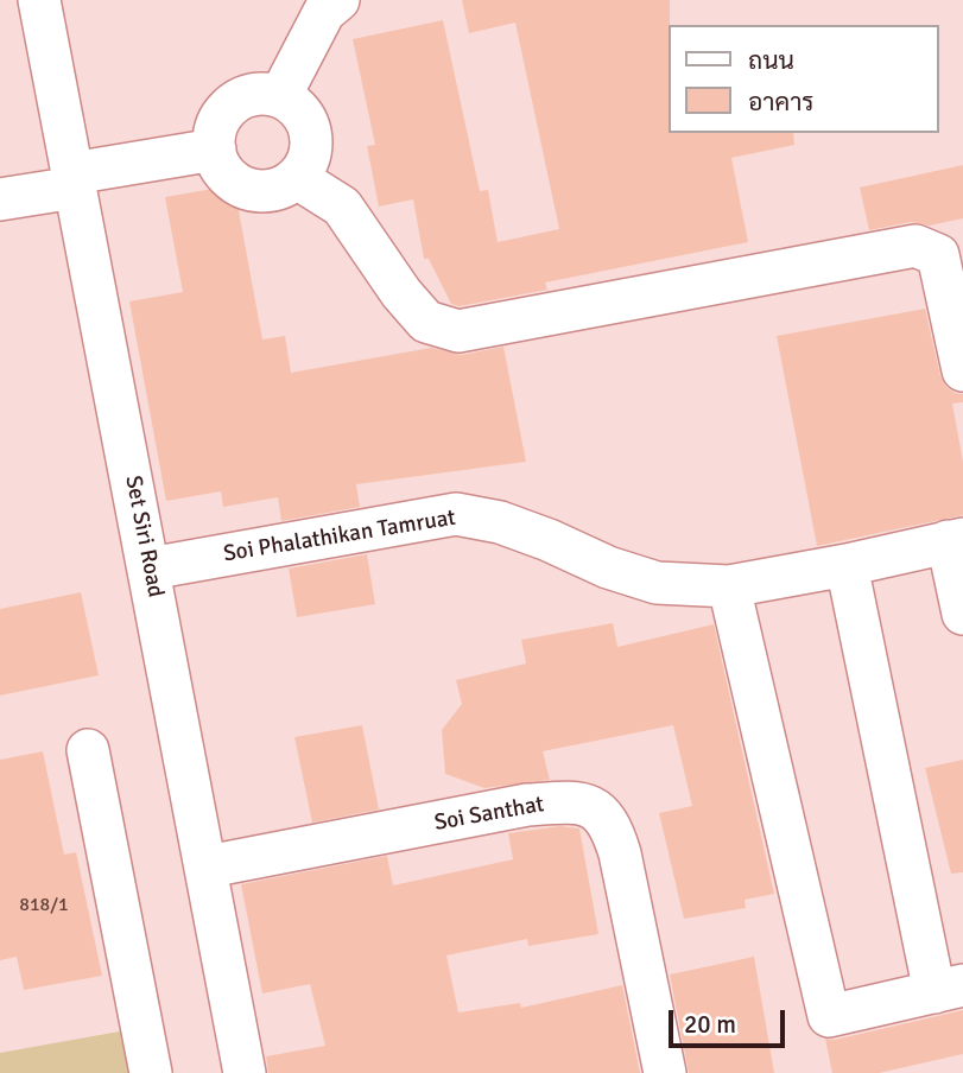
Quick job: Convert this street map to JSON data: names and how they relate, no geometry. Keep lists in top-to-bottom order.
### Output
{
  "streets": {
    "street": ["Set Siri Road", "Soi Phalathikan Tamruat", "Soi Santhat"]
  },
  "crossings": [
    ["Set Siri Road", "Soi Phalathikan Tamruat"],
    ["Set Siri Road", "Soi Santhat"]
  ],
  "house_numbers": ["818/1"],
  "legend": ["ถนน", "อาคาร"],
  "scale_bar": "20 m"
}
